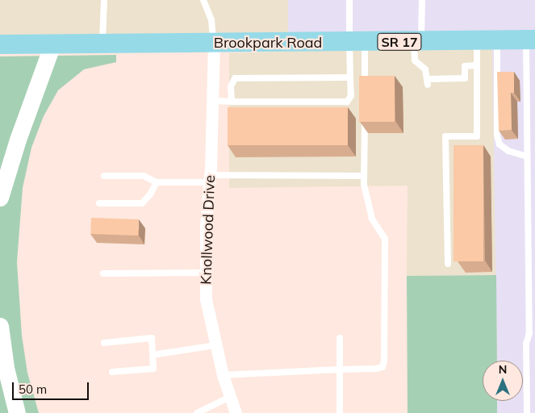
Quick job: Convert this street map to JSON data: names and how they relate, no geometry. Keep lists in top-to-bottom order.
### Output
{
  "streets": {
    "main road": ["SR 17", "Brookpark Road"],
    "street": ["Knollwood Drive"]
  },
  "crossings": [
    ["Brookpark Road", "Knollwood Drive"]
  ],
  "scale_bar": "50 m",
  "north": "top"
}
